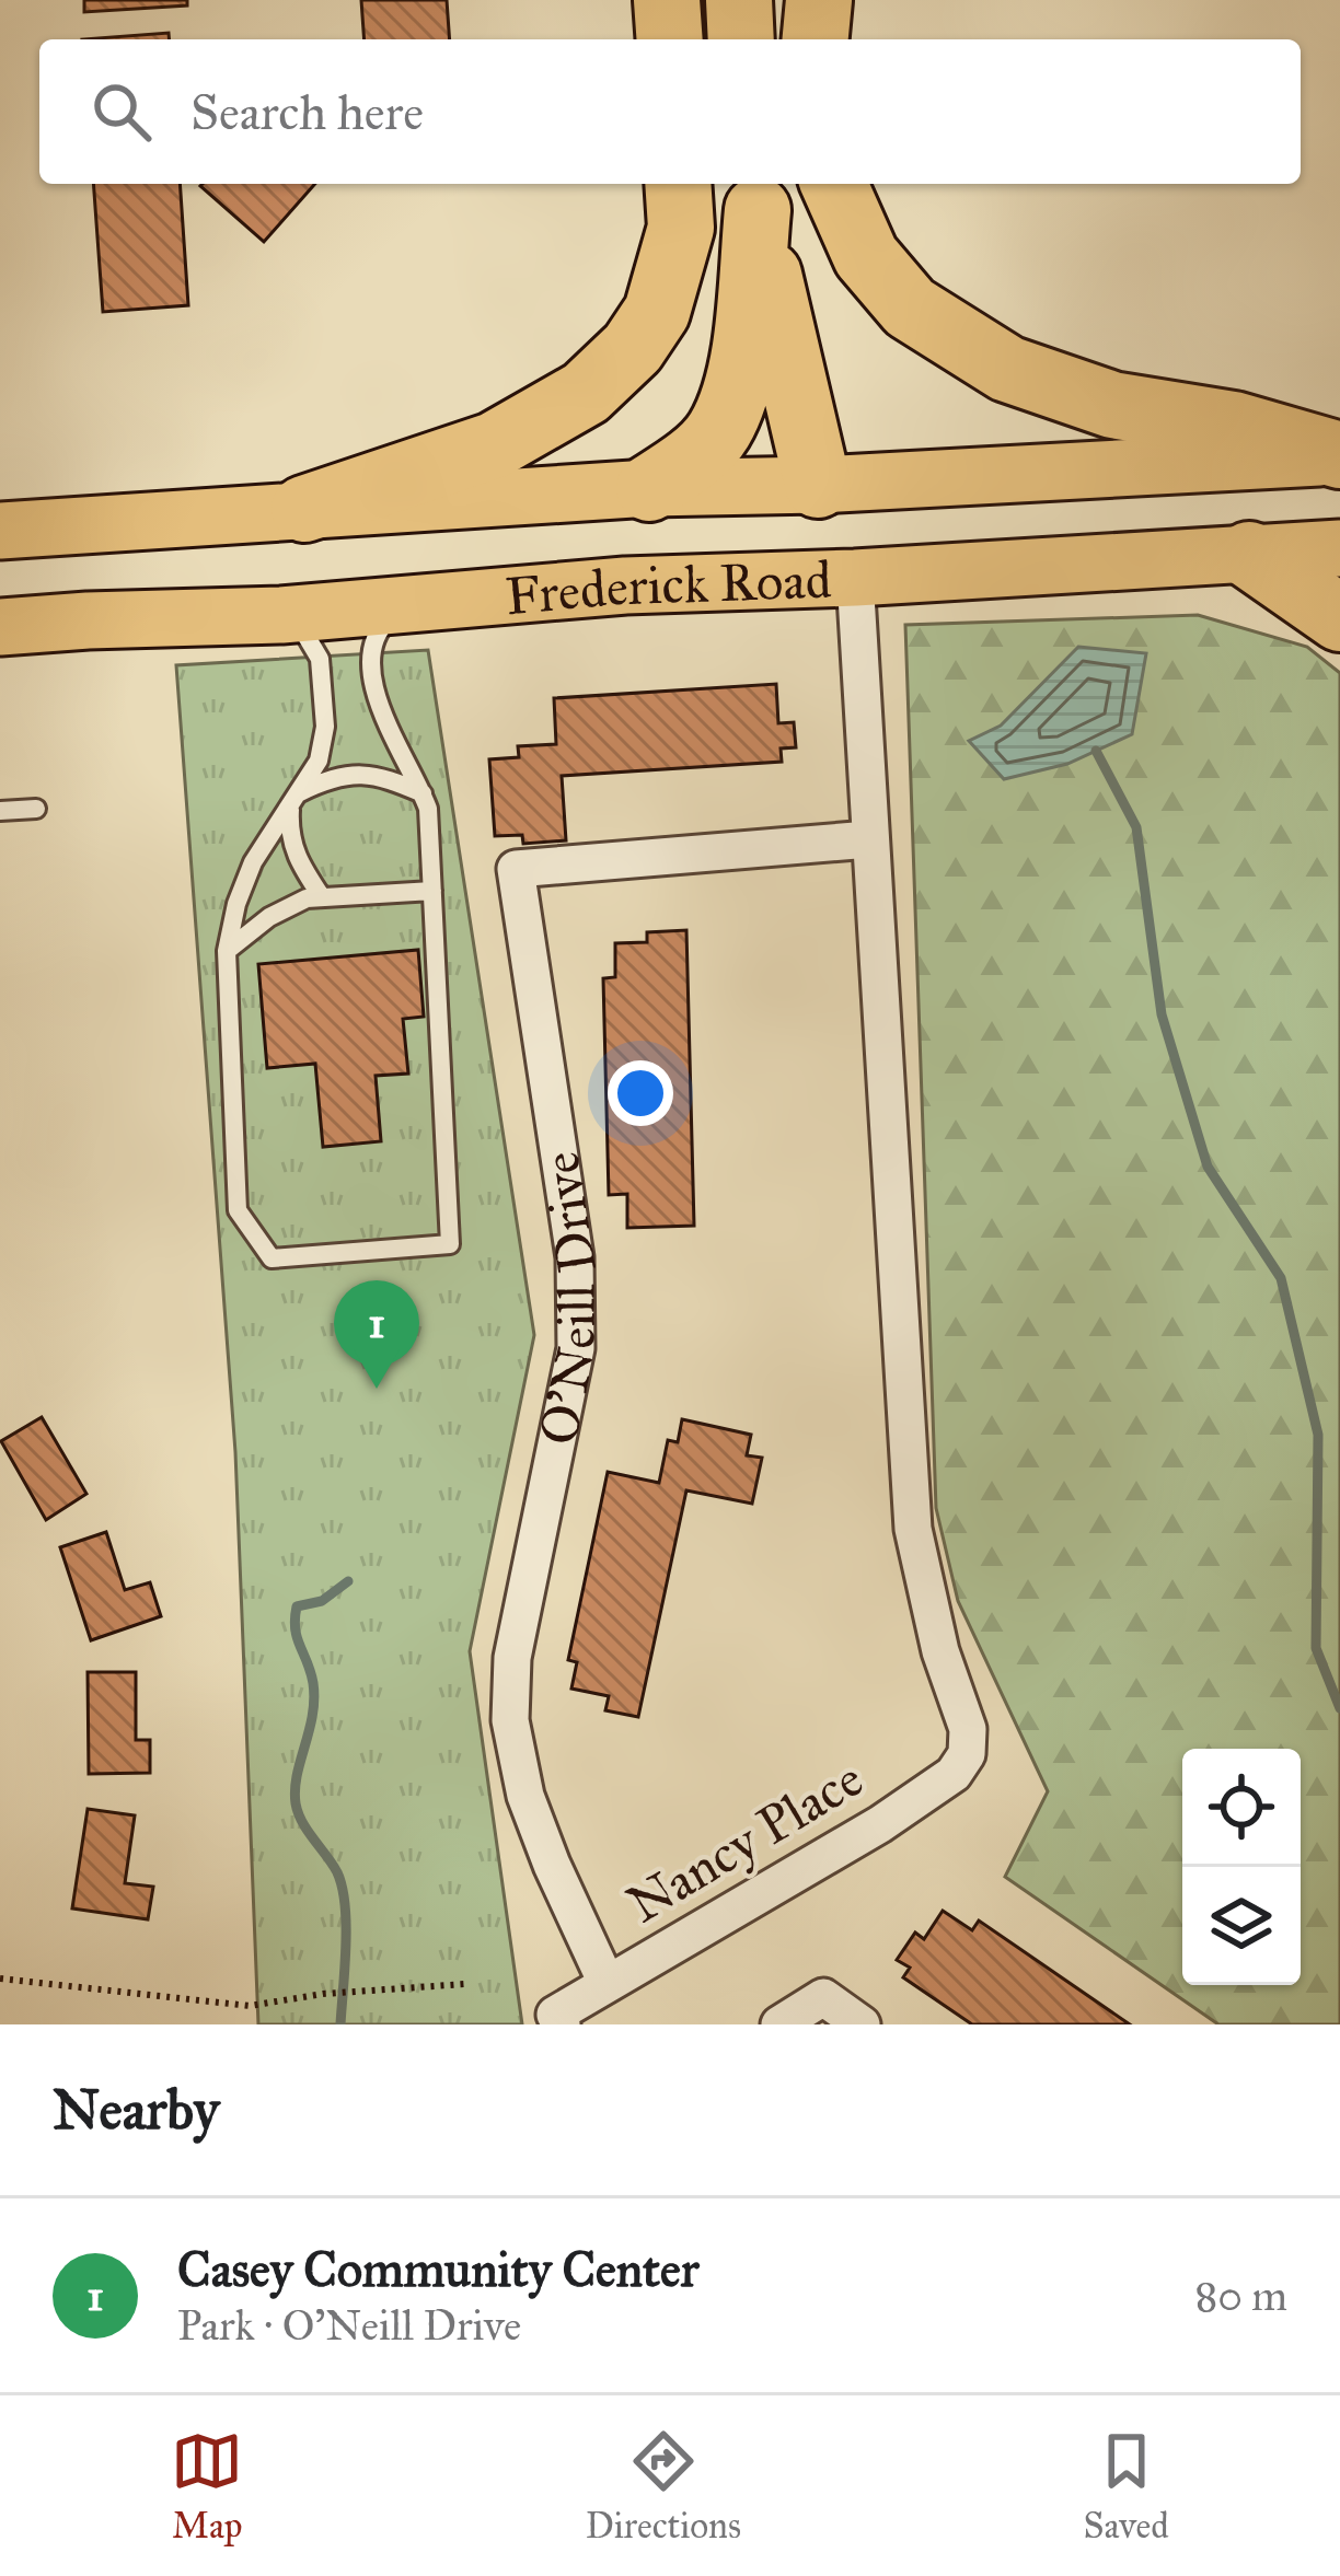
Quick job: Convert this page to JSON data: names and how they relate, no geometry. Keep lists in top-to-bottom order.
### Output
{
  "streets": {
    "main road": ["Frederick Road"],
    "street": ["O'Neill Drive", "Nancy Place"]
  },
  "crossings": [
    ["O'Neill Drive", "Nancy Place"]
  ],
  "page": {
    "search": "Search here",
    "pins": "1",
    "heading": "Nearby",
    "list": [
      {
        "mark": "1",
        "name": "Casey Community Center",
        "note": "Park · O'Neill Drive",
        "value": "80 m"
      }
    ],
    "nav": ["Map", "Directions", "Saved"]
  }
}
